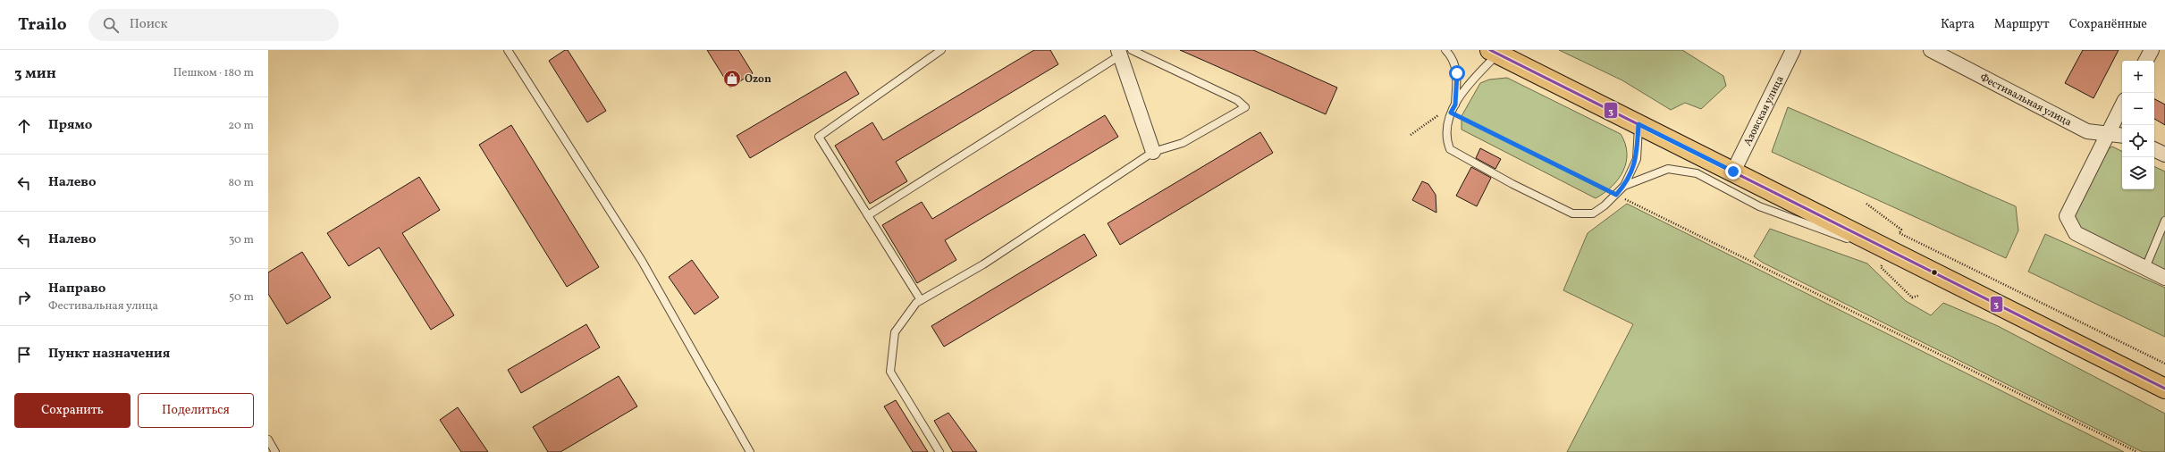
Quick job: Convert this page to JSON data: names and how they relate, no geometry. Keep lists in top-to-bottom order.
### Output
{
  "streets": {
    "street": ["Фестивальная улица", "Азовская улица"]
  },
  "places": {
    "shop": ["Ozon"]
  },
  "lines": ["transit line 3"],
  "page": {
    "header": "Trailo",
    "search": "Поиск",
    "nav": ["Карта", "Маршрут", "Сохранённые"],
    "heading": ["3 мин", "Пешком · 180 m"],
    "map_buttons": ["+", "−"],
    "list": [
      ["Прямо", "20 m"],
      ["Налево", "80 m"],
      ["Налево", "30 m"],
      ["Направо", "Фестивальная улица", "50 m"],
      "Пункт назначения"
    ],
    "buttons": ["Сохранить", "Поделиться"]
  }
}
